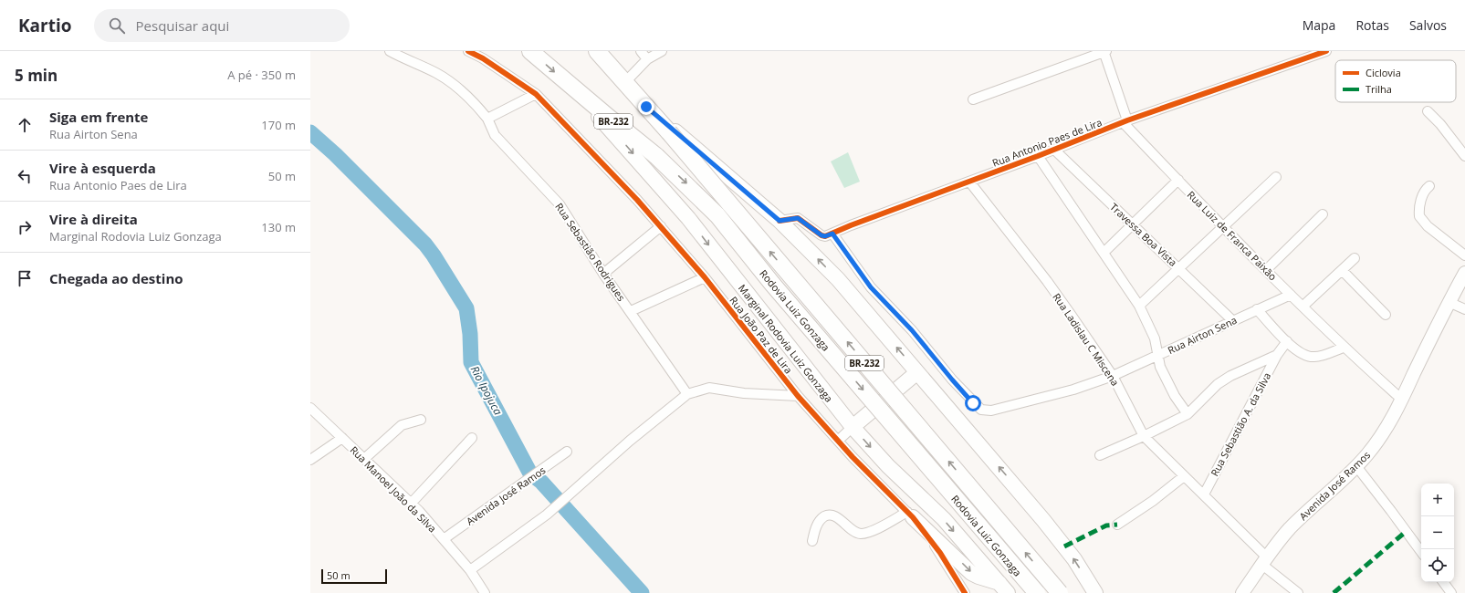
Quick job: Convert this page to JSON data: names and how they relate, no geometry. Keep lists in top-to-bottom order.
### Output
{
  "streets": {
    "highway": ["BR-232", "Rodovia Luiz Gonzaga"],
    "main road": ["Marginal Rodovia Luiz Gonzaga"],
    "street": [
      "Rua Antonio Paes de Lira",
      "Travessa Boa Vista",
      "Rua Luiz de Franca Paixão",
      "Rua Sebastião Rodrigues",
      "Rua João Paz de Lira",
      "Rua Airton Sena",
      "Rua Ladislau C Miscena",
      "Rua Sebastião A. da Silva",
      "Avenida José Ramos",
      "Rua Manoel João da Silva"
    ]
  },
  "crossings": [
    ["BR-232", "Rodovia Luiz Gonzaga"],
    ["Rua Antonio Paes de Lira", "Travessa Boa Vista"],
    ["Rua Antonio Paes de Lira", "Rua Luiz de Franca Paixão"],
    ["Rua Antonio Paes de Lira", "Rua Airton Sena"],
    ["Rua Antonio Paes de Lira", "Rua Ladislau C Miscena"],
    ["Travessa Boa Vista", "Rua Airton Sena"],
    ["Rua Luiz de Franca Paixão", "Rua Airton Sena"],
    ["Rua Luiz de Franca Paixão", "Avenida José Ramos"],
    ["Rua Sebastião Rodrigues", "Rua João Paz de Lira"],
    ["Rodovia Luiz Gonzaga", "Marginal Rodovia Luiz Gonzaga"],
    ["Rua Airton Sena", "Rua Ladislau C Miscena"],
    ["Rua Ladislau C Miscena", "Rua Sebastião A. da Silva"],
    ["Rua Ladislau C Miscena", "Avenida José Ramos"],
    ["Avenida José Ramos", "Rua Manoel João da Silva"]
  ],
  "water": ["Rio Ipojuca"],
  "legend": ["Ciclovia", "Trilha"],
  "scale_bar": "50 m",
  "page": {
    "header": "Kartio",
    "search": "Pesquisar aqui",
    "nav": ["Mapa", "Rotas", "Salvos"],
    "heading": ["5 min", "A pé · 350 m"],
    "list": [
      ["Siga em frente", "Rua Airton Sena", "170 m"],
      ["Vire à esquerda", "Rua Antonio Paes de Lira", "50 m"],
      ["Vire à direita", "Marginal Rodovia Luiz Gonzaga", "130 m"],
      "Chegada ao destino"
    ],
    "map_buttons": ["+", "−"],
    "scale": "50 m"
  }
}
